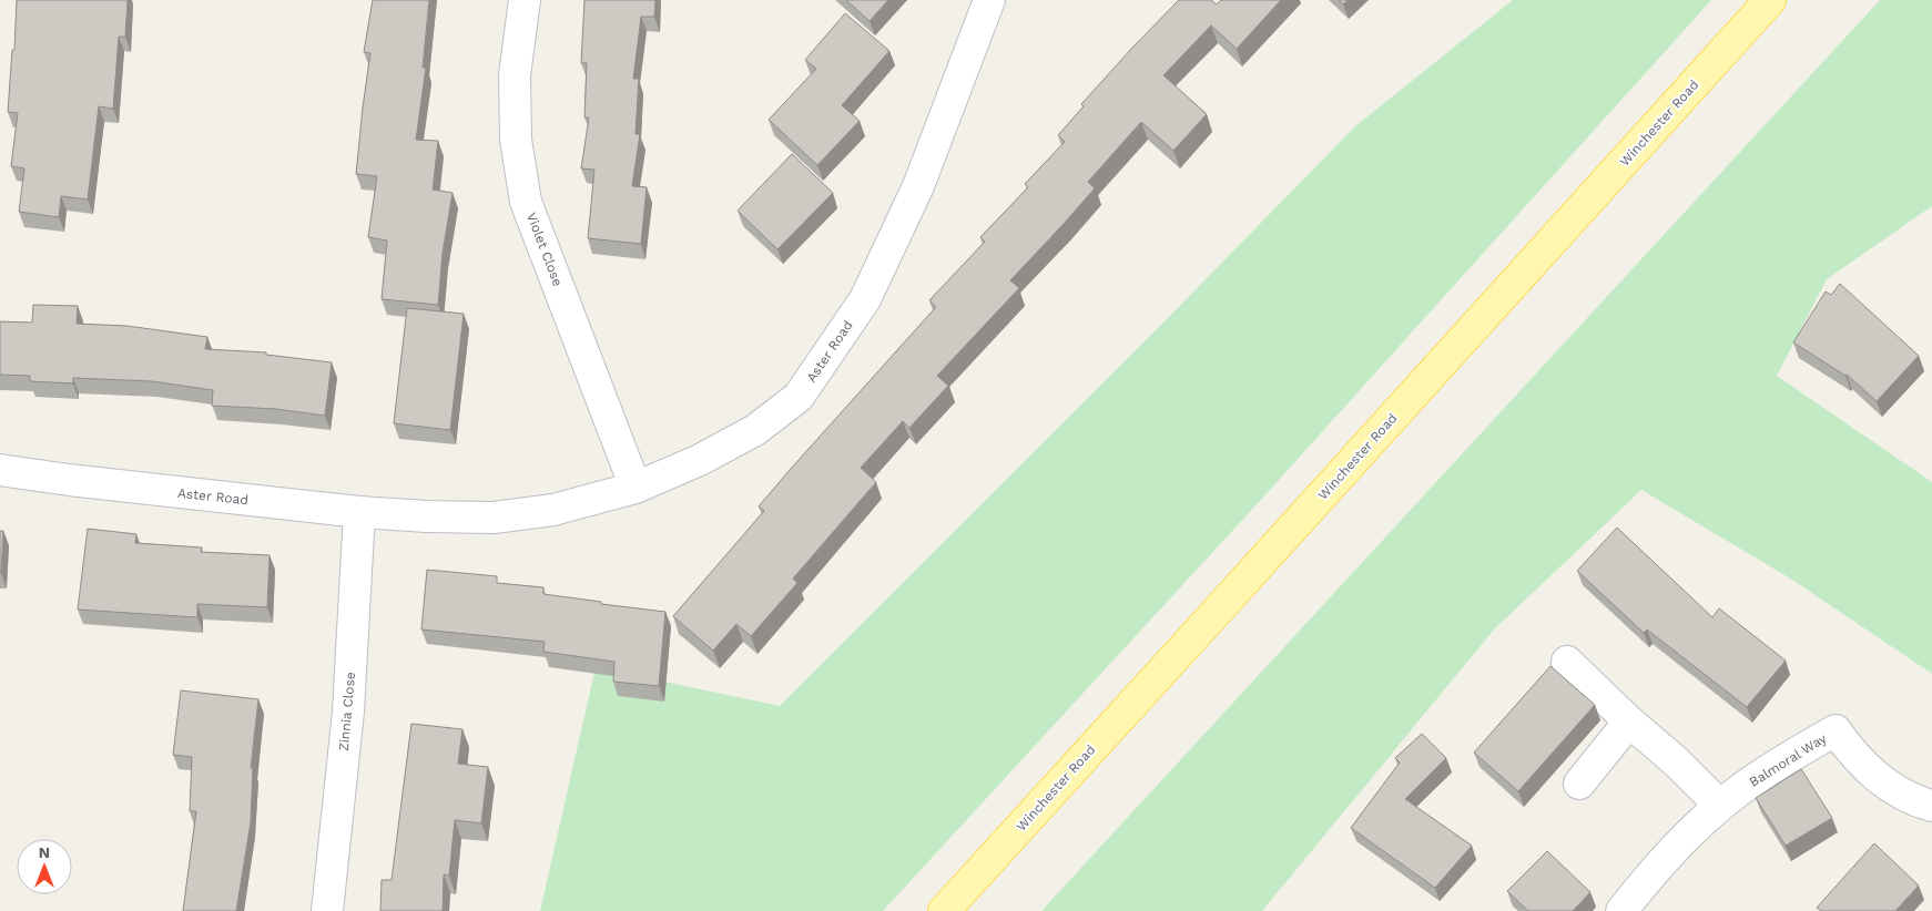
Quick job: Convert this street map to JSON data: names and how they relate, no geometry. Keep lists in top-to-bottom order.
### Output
{
  "streets": {
    "main road": ["Winchester Road"],
    "street": [
      "Violet Close",
      "Aster Road",
      "Zinnia Close",
      "Balmoral Way"
    ]
  },
  "crossings": [
    ["Violet Close", "Aster Road"],
    ["Aster Road", "Zinnia Close"]
  ],
  "north": "top"
}
